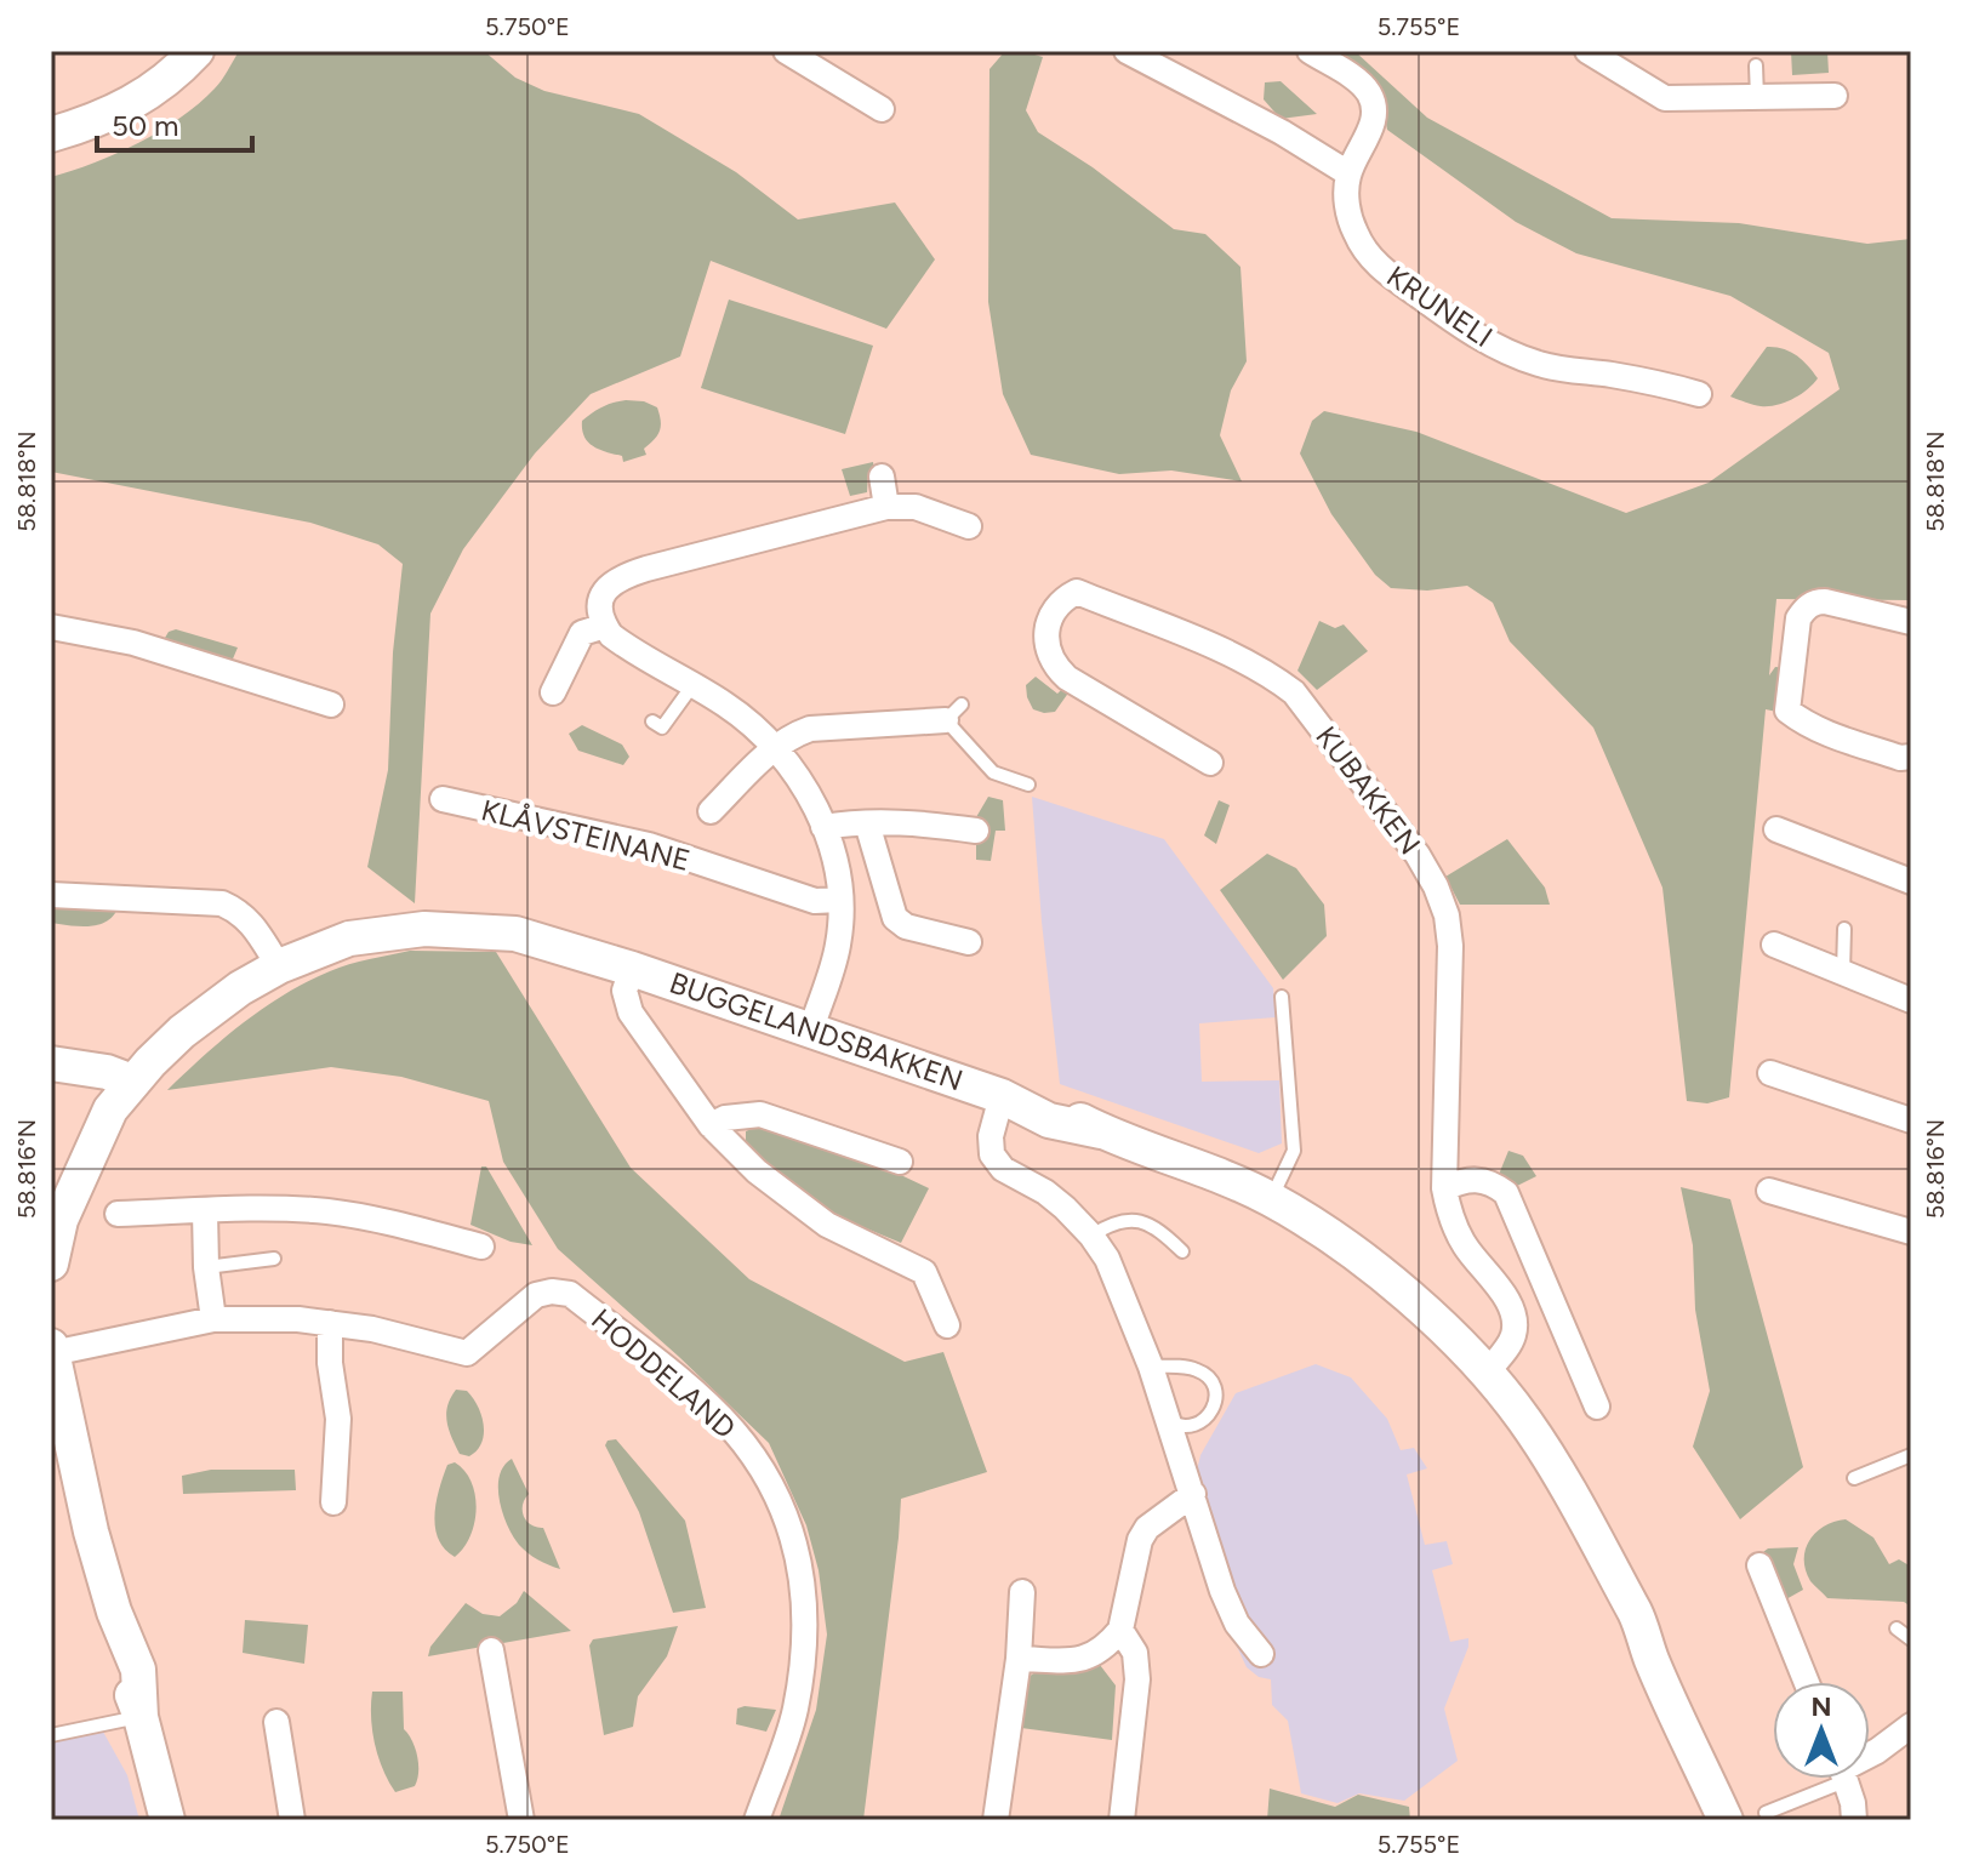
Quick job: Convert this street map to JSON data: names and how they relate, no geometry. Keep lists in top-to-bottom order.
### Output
{
  "streets": {
    "street": [
      "KRUNELI",
      "KUBAKKEN",
      "KLÅVSTEINANE",
      "BUGGELANDSBAKKEN",
      "HODDELAND"
    ]
  },
  "crossings": [
    ["KUBAKKEN", "BUGGELANDSBAKKEN"]
  ],
  "scale_bar": "50 m",
  "north": "top",
  "coordinates": [
    "5.750°E",
    "5.755°E",
    "58.818°N",
    "58.816°N"
  ]
}
